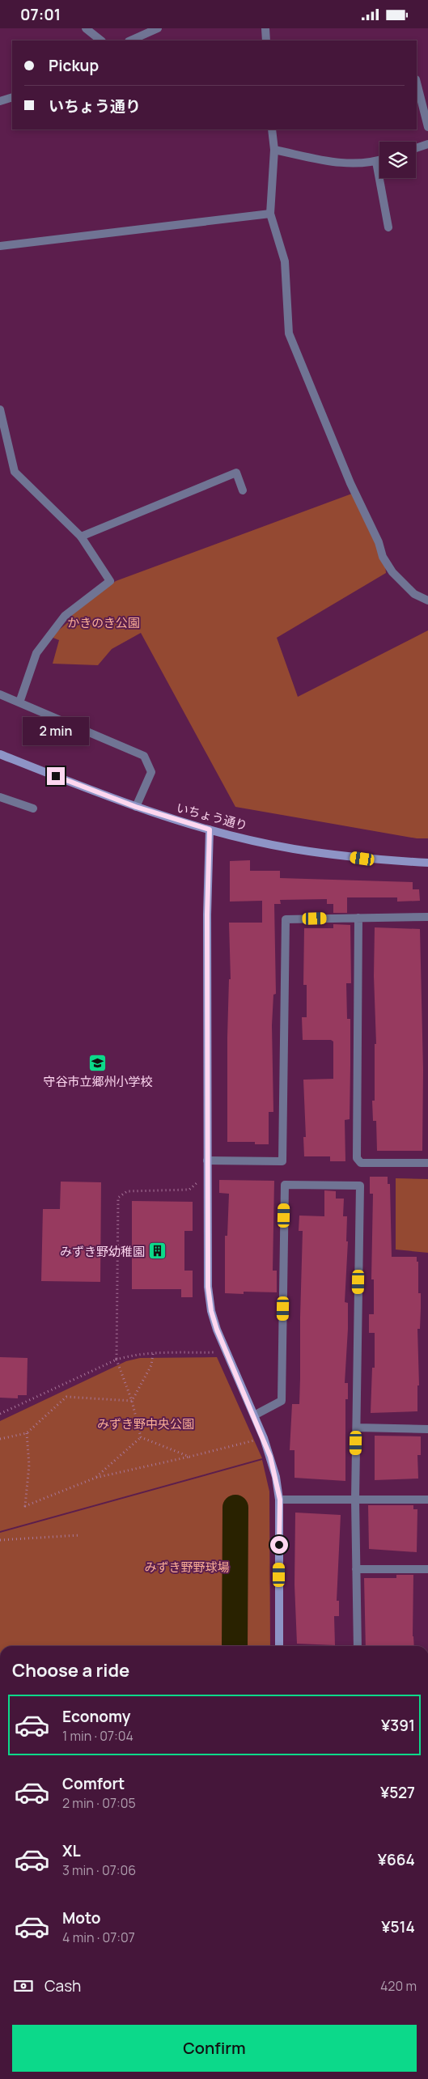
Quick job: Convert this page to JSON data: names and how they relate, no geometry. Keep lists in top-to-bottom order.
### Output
{
  "streets": {
    "street": ["いちょう通り"]
  },
  "parks": ["かきのき公園", "みずき野中央公園", "みずき野野球場"],
  "places": {
    "school or university": ["守谷市立郷州小学校"],
    "building": ["みずき野幼稚園"]
  },
  "page": {
    "status": "07:01",
    "banner": ["Pickup", "いちょう通り"],
    "bubble": "2 min",
    "heading": "Choose a ride",
    "list": [
      {
        "name": "Economy",
        "note": "1 min · 07:04",
        "value": "¥391"
      },
      {
        "name": "Comfort",
        "note": "2 min · 07:05",
        "value": "¥527"
      },
      {
        "name": "XL",
        "note": "3 min · 07:06",
        "value": "¥664"
      },
      {
        "name": "Moto",
        "note": "4 min · 07:07",
        "value": "¥514"
      }
    ],
    "pay": ["Cash", "420 m"],
    "buttons": "Confirm"
  }
}
